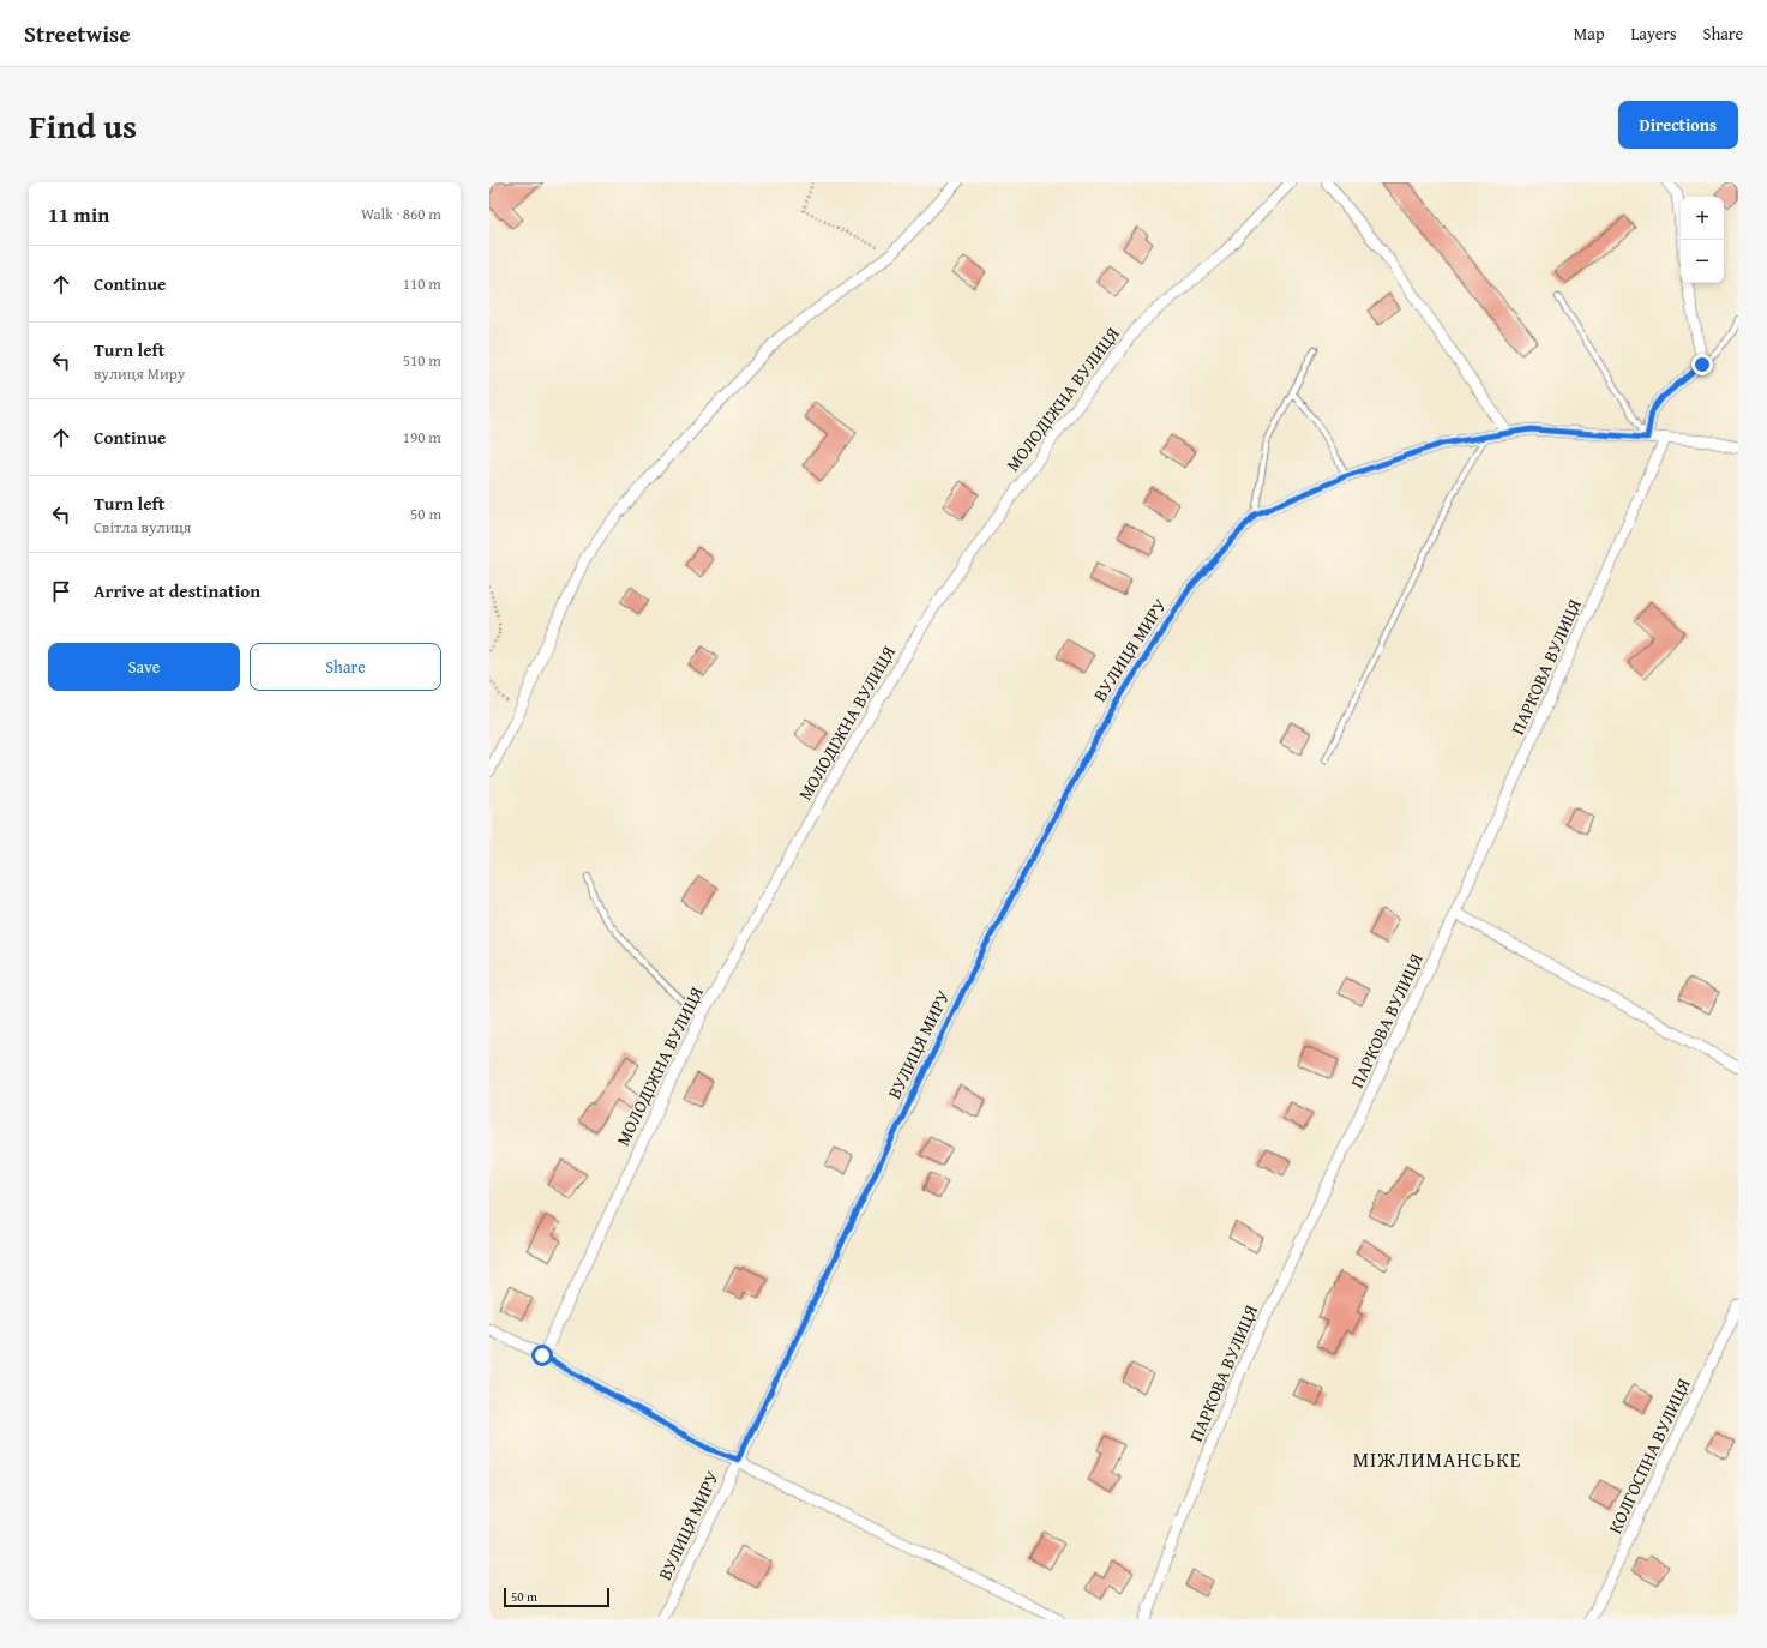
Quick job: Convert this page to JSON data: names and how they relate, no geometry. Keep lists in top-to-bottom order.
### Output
{
  "streets": {
    "street": [
      "МОЛОДІЖНА ВУЛИЦЯ",
      "ВУЛИЦЯ МИРУ",
      "ПАРКОВА ВУЛИЦЯ",
      "КОЛГОСПНА ВУЛИЦЯ"
    ]
  },
  "districts": ["МІЖЛИМАНСЬКЕ"],
  "scale_bar": "50 m",
  "page": {
    "header": "Streetwise",
    "nav": ["Map", "Layers", "Share"],
    "title": "Find us",
    "buttons": [
      "Directions",
      ["Save", "Share"]
    ],
    "heading": ["11 min", "Walk · 860 m"],
    "map_buttons": ["+", "−"],
    "list": [
      ["Continue", "110 m"],
      ["Turn left", "вулиця Миру", "510 m"],
      ["Continue", "190 m"],
      ["Turn left", "Світла вулиця", "50 m"],
      "Arrive at destination"
    ],
    "scale": "50 m"
  }
}
